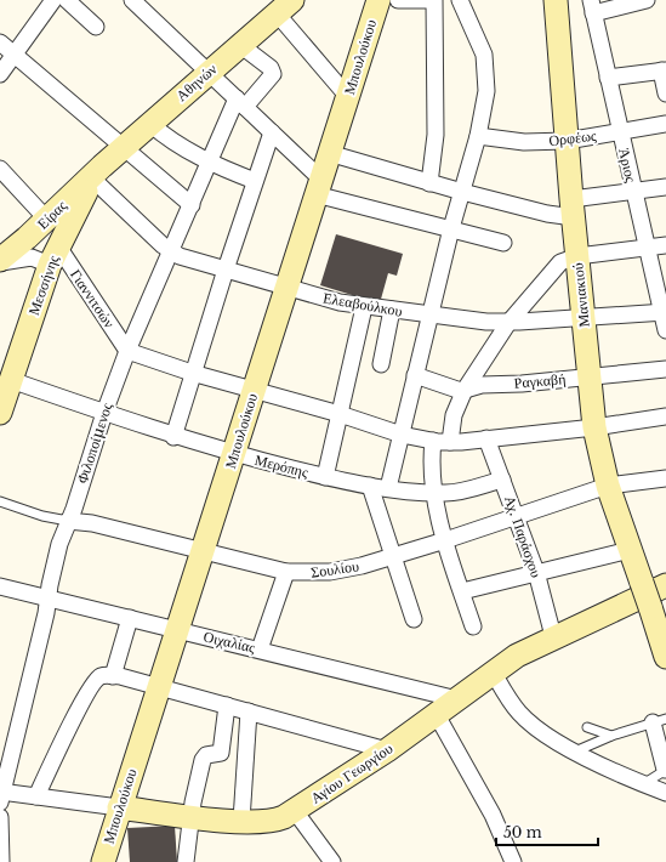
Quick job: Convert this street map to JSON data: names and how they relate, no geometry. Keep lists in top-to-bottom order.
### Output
{
  "streets": {
    "street": [
      "Μπουλούκου",
      "Αθηνών",
      "Ορφέως",
      "Άριος",
      "Είρας",
      "Μεσσήνης",
      "Μανιακιού",
      "Γιαννιτσών",
      "Ελεαβούλκου",
      "Ραγκαβή",
      "Φιλοποίμενος",
      "Μερόπης",
      "Αχ. Παράσχου",
      "Σουλίου",
      "Οιχαλίας",
      "Αγίου Γεωργίου"
    ]
  },
  "crossings": [
    ["Μπουλούκου", "Ελεαβούλκου"],
    ["Μπουλούκου", "Μερόπης"],
    ["Μπουλούκου", "Σουλίου"],
    ["Μπουλούκου", "Οιχαλίας"],
    ["Μπουλούκου", "Αγίου Γεωργίου"],
    ["Αθηνών", "Είρας"],
    ["Αθηνών", "Μεσσήνης"],
    ["Αθηνών", "Ελεαβούλκου"],
    ["Αθηνών", "Φιλοποίμενος"],
    ["Ορφέως", "Άριος"],
    ["Ορφέως", "Μανιακιού"],
    ["Άριος", "Ελεαβούλκου"],
    ["Είρας", "Μεσσήνης"],
    ["Είρας", "Ελεαβούλκου"],
    ["Μεσσήνης", "Γιαννιτσών"],
    ["Μεσσήνης", "Ελεαβούλκου"],
    ["Μεσσήνης", "Μερόπης"],
    ["Μανιακιού", "Ελεαβούλκου"],
    ["Μανιακιού", "Ραγκαβή"],
    ["Μανιακιού", "Σουλίου"],
    ["Γιαννιτσών", "Φιλοποίμενος"],
    ["Ελεαβούλκου", "Φιλοποίμενος"],
    ["Φιλοποίμενος", "Μερόπης"],
    ["Φιλοποίμενος", "Σουλίου"],
    ["Φιλοποίμενος", "Οιχαλίας"],
    ["Φιλοποίμενος", "Αγίου Γεωργίου"],
    ["Μερόπης", "Αχ. Παράσχου"],
    ["Αχ. Παράσχου", "Σουλίου"],
    ["Αχ. Παράσχου", "Αγίου Γεωργίου"],
    ["Οιχαλίας", "Αγίου Γεωργίου"]
  ],
  "scale_bar": "50 m"
}
